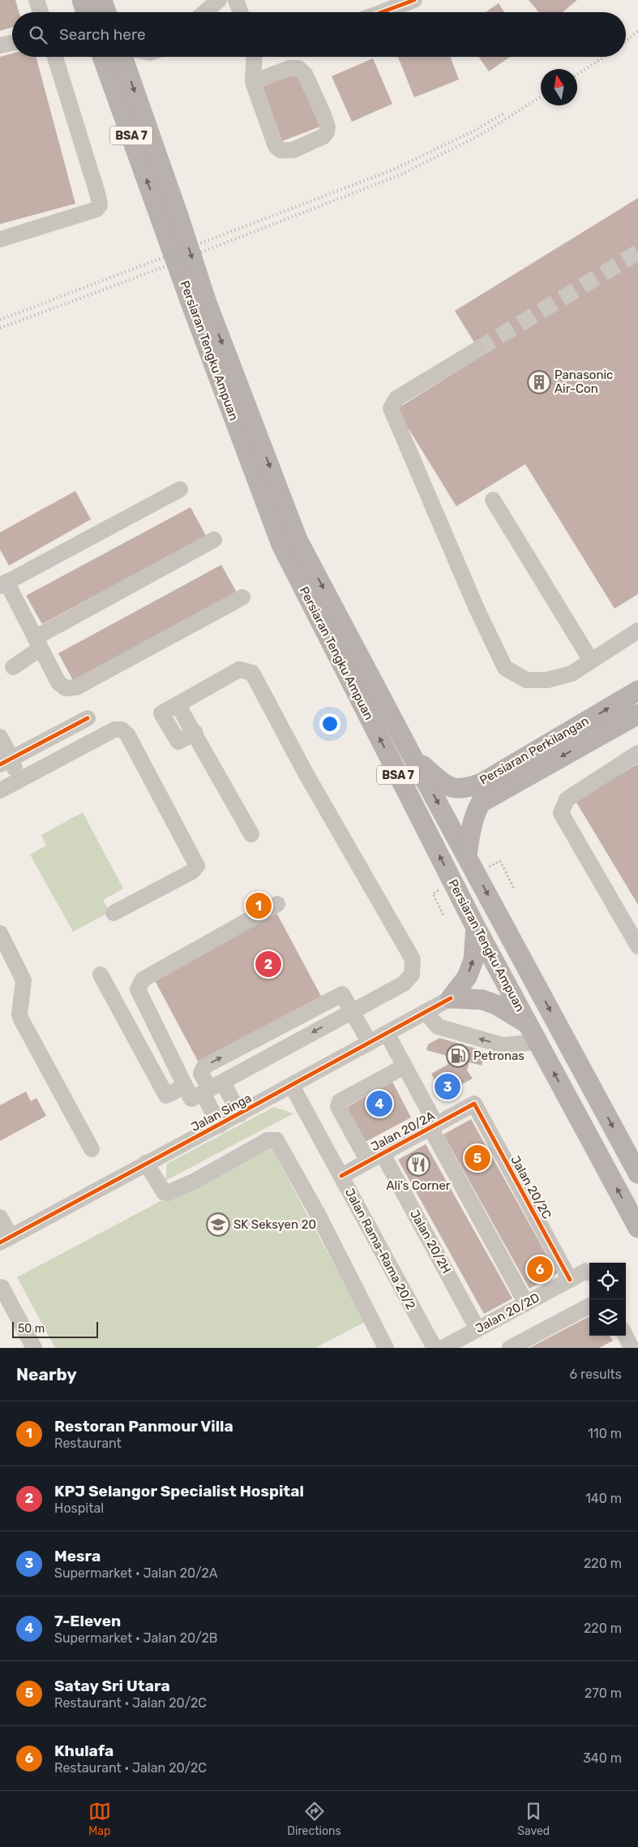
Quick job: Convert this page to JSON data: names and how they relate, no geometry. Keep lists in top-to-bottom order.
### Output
{
  "streets": {
    "main road": ["BSA 7", "Persiaran Tengku Ampuan", "Persiaran Perkilangan"],
    "street": [
      "Jalan Singa",
      "Jalan 20/2A",
      "Jalan 20/2C",
      "Jalan 20/2H",
      "Jalan Rama-Rama 20/2",
      "Jalan 20/2D"
    ]
  },
  "crossings": [
    ["Persiaran Tengku Ampuan", "Persiaran Perkilangan"],
    ["Jalan Singa", "Jalan Rama-Rama 20/2"],
    ["Jalan 20/2A", "Jalan 20/2C"],
    ["Jalan 20/2A", "Jalan 20/2H"],
    ["Jalan 20/2A", "Jalan Rama-Rama 20/2"],
    ["Jalan 20/2C", "Jalan 20/2D"],
    ["Jalan 20/2H", "Jalan 20/2D"]
  ],
  "one_way": ["Persiaran Perkilangan"],
  "places": {
    "building": ["Panasonic Air-Con"],
    "fuel station": ["Petronas"],
    "restaurant": ["Ali's Corner"],
    "school or university": ["SK Seksyen 20"]
  },
  "scale_bar": "50 m",
  "north": "top",
  "page": {
    "search": "Search here",
    "pins": [
      "1",
      "2",
      "3",
      "4",
      "5",
      "6"
    ],
    "scale": "50 m",
    "heading": ["Nearby", "6 results"],
    "list": [
      {
        "mark": "1",
        "name": "Restoran Panmour Villa",
        "note": "Restaurant",
        "value": "110 m"
      },
      {
        "mark": "2",
        "name": "KPJ Selangor Specialist Hospital",
        "note": "Hospital",
        "value": "140 m"
      },
      {
        "mark": "3",
        "name": "Mesra",
        "note": "Supermarket · Jalan 20/2A",
        "value": "220 m"
      },
      {
        "mark": "4",
        "name": "7-Eleven",
        "note": "Supermarket · Jalan 20/2B",
        "value": "220 m"
      },
      {
        "mark": "5",
        "name": "Satay Sri Utara",
        "note": "Restaurant · Jalan 20/2C",
        "value": "270 m"
      },
      {
        "mark": "6",
        "name": "Khulafa",
        "note": "Restaurant · Jalan 20/2C",
        "value": "340 m"
      }
    ],
    "nav": ["Map", "Directions", "Saved"]
  }
}
